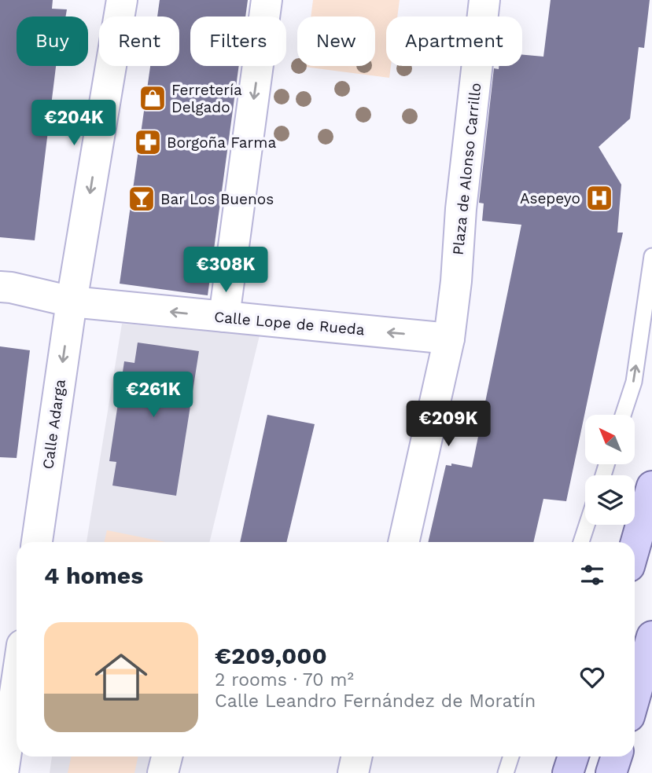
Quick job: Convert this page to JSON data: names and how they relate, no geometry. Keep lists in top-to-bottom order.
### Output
{
  "streets": {
    "street": ["Plaza de Alonso Carrillo", "Calle Lope de Rueda", "Calle Adarga"]
  },
  "crossings": [
    ["Plaza de Alonso Carrillo", "Calle Lope de Rueda"],
    ["Calle Lope de Rueda", "Calle Adarga"]
  ],
  "one_way": ["Calle Lope de Rueda"],
  "places": {
    "shop": ["Ferretería Delgado"],
    "pharmacy": ["Borgoña Farma"],
    "hospital": ["Asepeyo"],
    "bar": ["Bar Los Buenos"]
  },
  "north": "top left",
  "page": {
    "chip": [
      "Buy",
      "Rent",
      "Filters",
      "New",
      "Apartment"
    ],
    "price": [
      "€204K",
      "€308K",
      "€261K",
      "€209K"
    ],
    "heading": "4 homes",
    "list": [
      {
        "name": "€209,000",
        "note": "2 rooms · 70 m² · Calle Leandro Fernández de Moratín"
      }
    ]
  }
}
